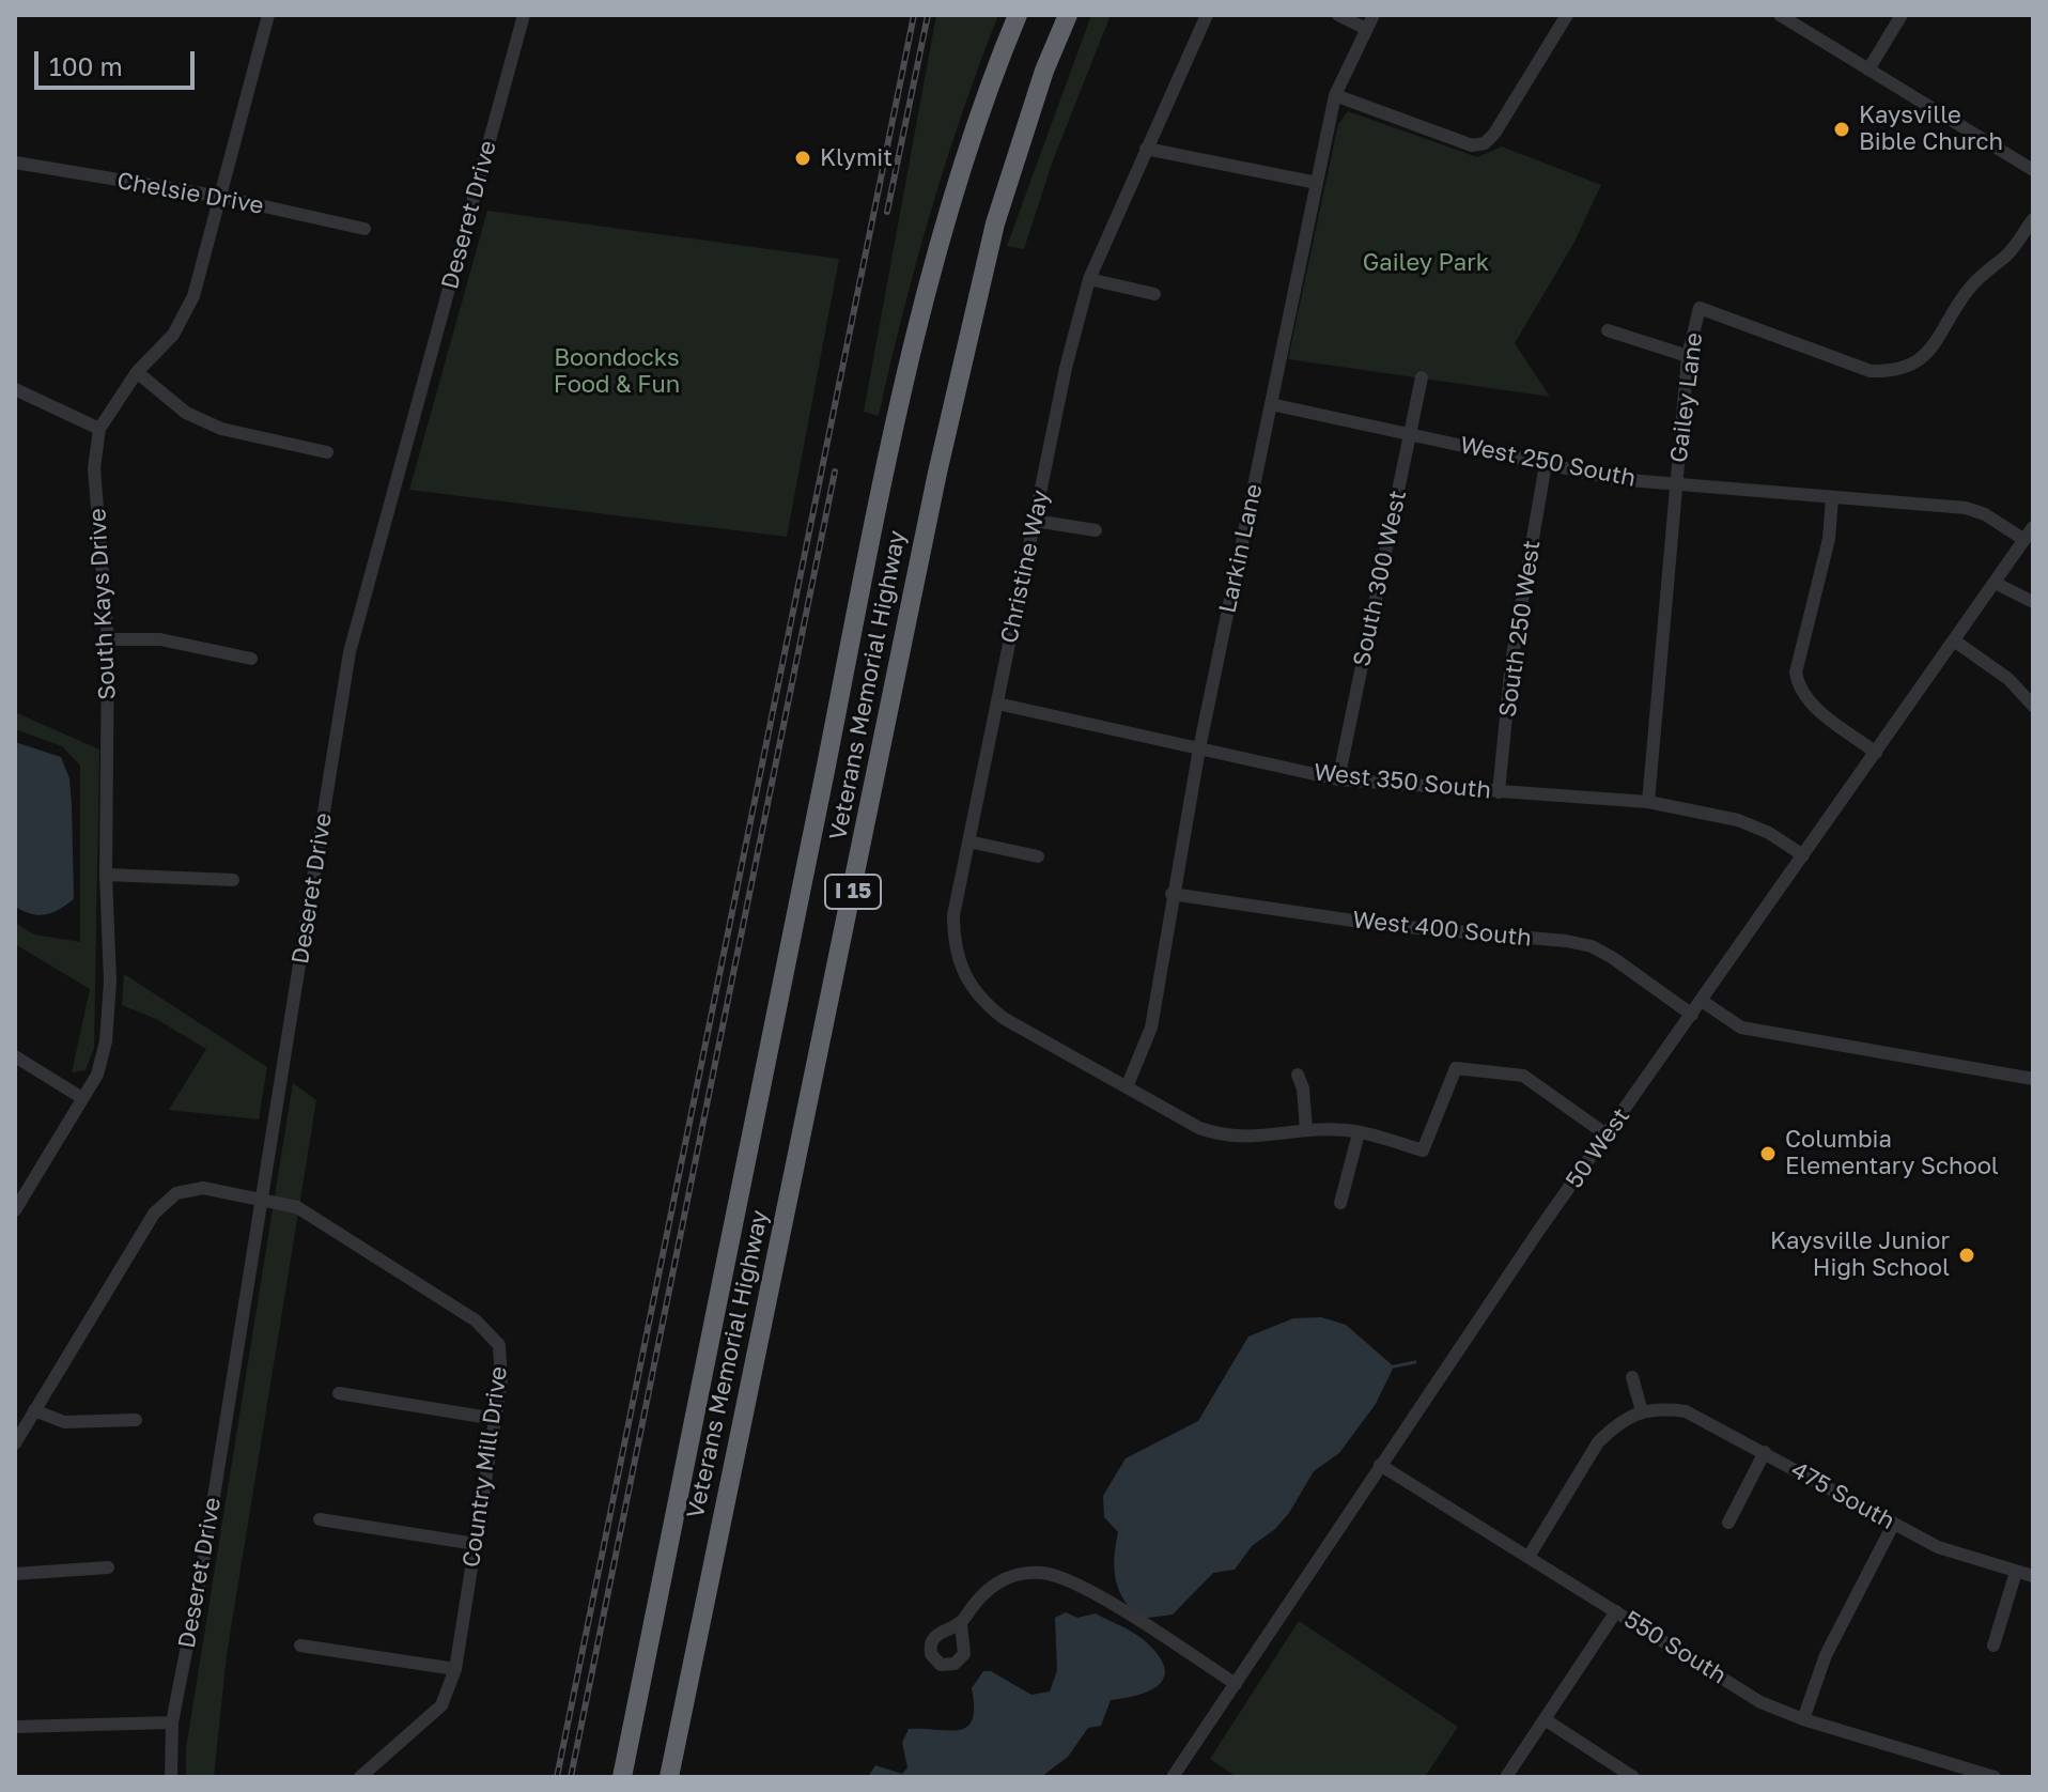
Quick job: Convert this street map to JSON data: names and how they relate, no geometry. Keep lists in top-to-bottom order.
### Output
{
  "streets": {
    "highway": ["Veterans Memorial Highway", "I 15"],
    "street": [
      "Chelsie Drive",
      "Deseret Drive",
      "Gailey Lane",
      "West 250 South",
      "Larkin Lane",
      "Christine Way",
      "South 300 West",
      "South Kays Drive",
      "South 250 West",
      "West 350 South",
      "West 400 South",
      "50 West",
      "Country Mill Drive",
      "475 South",
      "550 South"
    ]
  },
  "crossings": [
    ["Chelsie Drive", "South Kays Drive"],
    ["Deseret Drive", "Country Mill Drive"],
    ["Gailey Lane", "West 250 South"],
    ["Gailey Lane", "West 350 South"],
    ["West 250 South", "Larkin Lane"],
    ["West 250 South", "South 300 West"],
    ["West 250 South", "South 250 West"],
    ["West 250 South", "50 West"],
    ["Larkin Lane", "Christine Way"],
    ["Larkin Lane", "West 350 South"],
    ["Larkin Lane", "West 400 South"],
    ["Christine Way", "West 350 South"],
    ["Christine Way", "50 West"],
    ["South 300 West", "West 350 South"],
    ["South 250 West", "West 350 South"],
    ["West 350 South", "50 West"],
    ["West 400 South", "50 West"],
    ["50 West", "550 South"]
  ],
  "parks": ["Gailey Park", "Boondocks Food & Fun"],
  "places": [
    "Kaysville Bible Church",
    "Klymit",
    "Columbia Elementary School",
    "Kaysville Junior High School"
  ],
  "scale_bar": "100 m"
}
